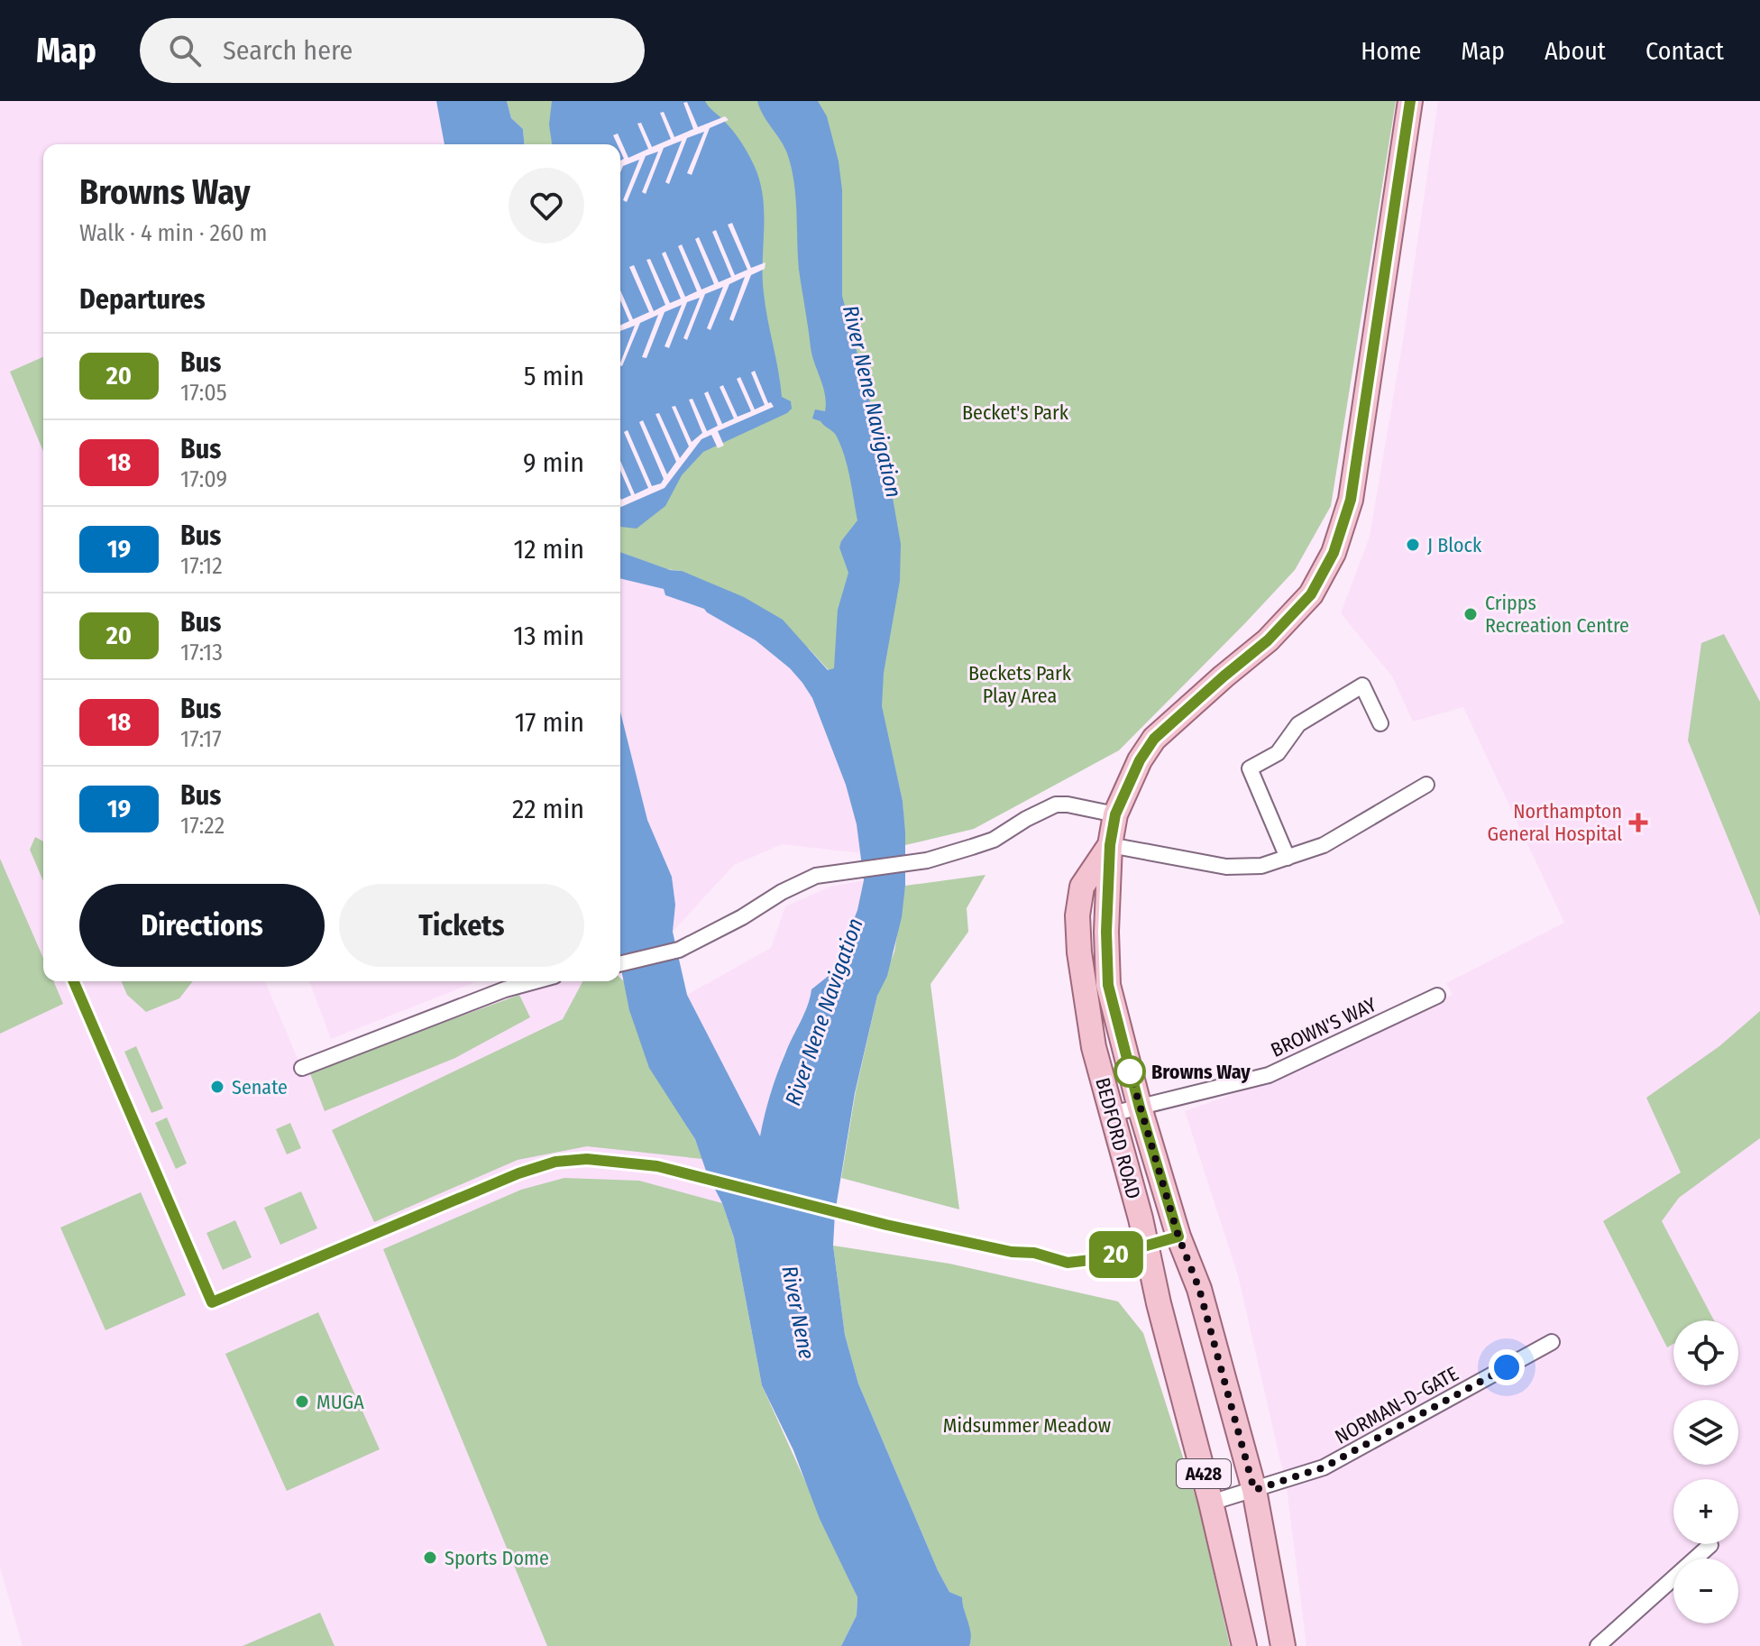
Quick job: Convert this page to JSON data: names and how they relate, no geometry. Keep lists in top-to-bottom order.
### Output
{
  "streets": {
    "main road": ["BEDFORD ROAD", "A428"],
    "street": ["BROWN'S WAY", "NORMAN-D-GATE"]
  },
  "crossings": [
    ["BROWN'S WAY", "BEDFORD ROAD"],
    ["BEDFORD ROAD", "NORMAN-D-GATE"]
  ],
  "water": ["River Nene Navigation", "River Nene"],
  "parks": ["Becket's Park", "Beckets Park Play Area", "Midsummer Meadow"],
  "places": {
    "other": [
      "J Block",
      "Cripps Recreation Centre",
      "Browns Way",
      "Senate",
      "MUGA",
      "Sports Dome"
    ],
    "health": ["Northampton General Hospital"]
  },
  "lines": ["bus line 20"],
  "page": {
    "header": "Map",
    "search": "Search here",
    "nav": [
      "Home",
      "Map",
      "About",
      "Contact"
    ],
    "on_map": "20",
    "heading": [
      ["Browns Way", "Walk · 4 min · 260 m"],
      "Departures"
    ],
    "list": [
      {
        "mark": "20",
        "name": "Bus",
        "note": "17:05",
        "value": "5 min"
      },
      {
        "mark": "18",
        "name": "Bus",
        "note": "17:09",
        "value": "9 min"
      },
      {
        "mark": "19",
        "name": "Bus",
        "note": "17:12",
        "value": "12 min"
      },
      {
        "mark": "20",
        "name": "Bus",
        "note": "17:13",
        "value": "13 min"
      },
      {
        "mark": "18",
        "name": "Bus",
        "note": "17:17",
        "value": "17 min"
      },
      {
        "mark": "19",
        "name": "Bus",
        "note": "17:22",
        "value": "22 min"
      }
    ],
    "buttons": ["Directions", "Tickets"],
    "map_buttons": ["+", "−"]
  }
}
